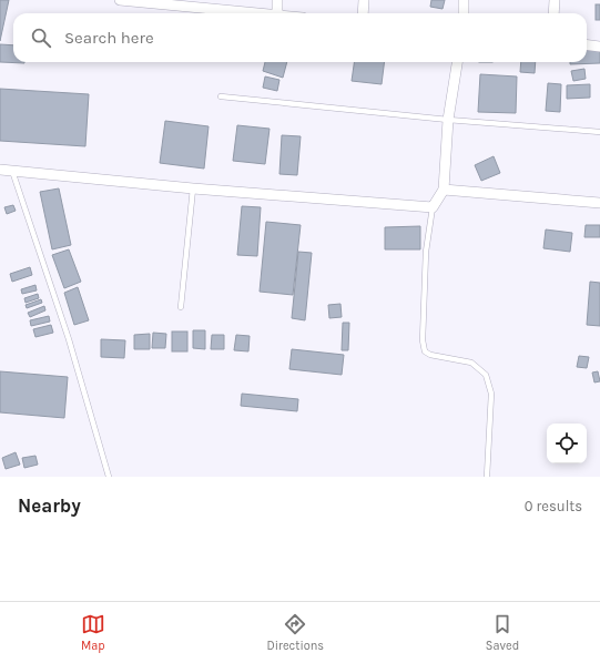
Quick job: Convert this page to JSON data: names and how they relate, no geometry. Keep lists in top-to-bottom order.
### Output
{
  "page": {
    "search": "Search here",
    "heading": ["Nearby", "0 results"],
    "nav": ["Map", "Directions", "Saved"]
  }
}
